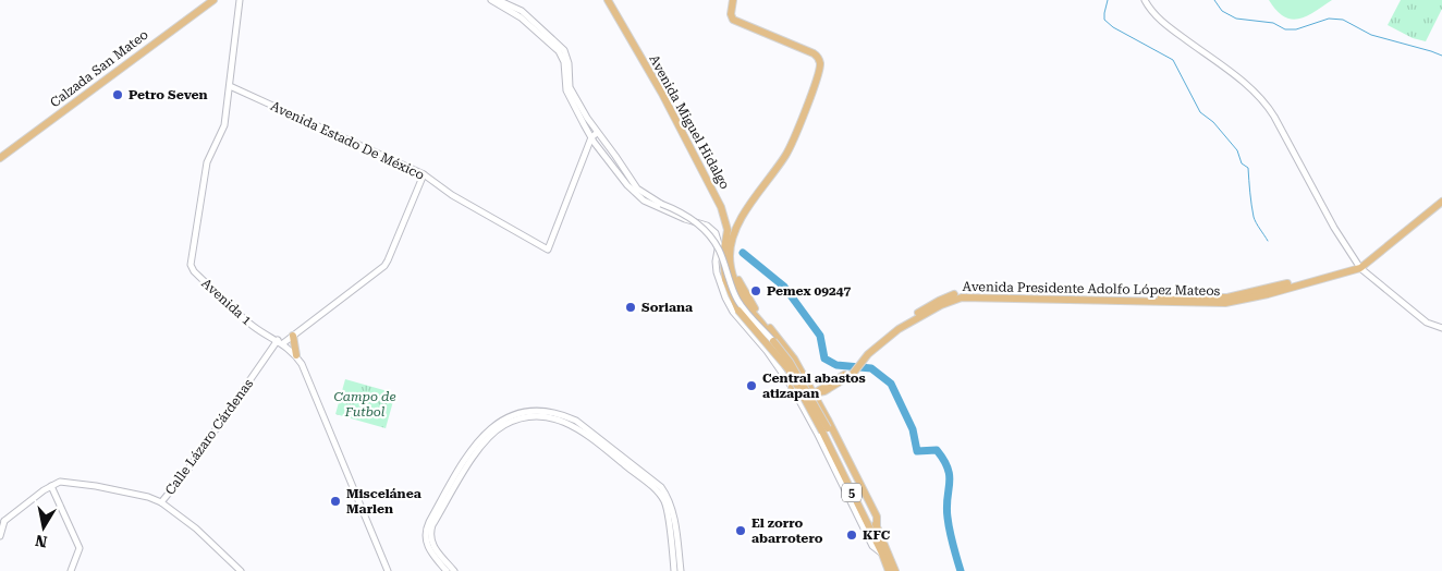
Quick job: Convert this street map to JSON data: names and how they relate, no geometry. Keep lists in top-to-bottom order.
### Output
{
  "streets": {
    "main road": [
      "Calzada San Mateo",
      "Avenida Miguel Hidalgo",
      "Avenida Presidente Adolfo López Mateos",
      "5"
    ],
    "street": ["Avenida Estado De México", "Avenida 1", "Calle Lázaro Cárdenas"]
  },
  "crossings": [
    ["Avenida Estado De México", "Avenida 1"],
    ["Avenida Estado De México", "Calle Lázaro Cárdenas"],
    ["Avenida 1", "Calle Lázaro Cárdenas"]
  ],
  "parks": ["Campo de Futbol"],
  "places": [
    "Petro Seven",
    "Pemex 09247",
    "Soriana",
    "Central abastos atizapan",
    "Miscelánea Marlen",
    "El zorro abarrotero",
    "KFC"
  ],
  "north": "bottom"
}
